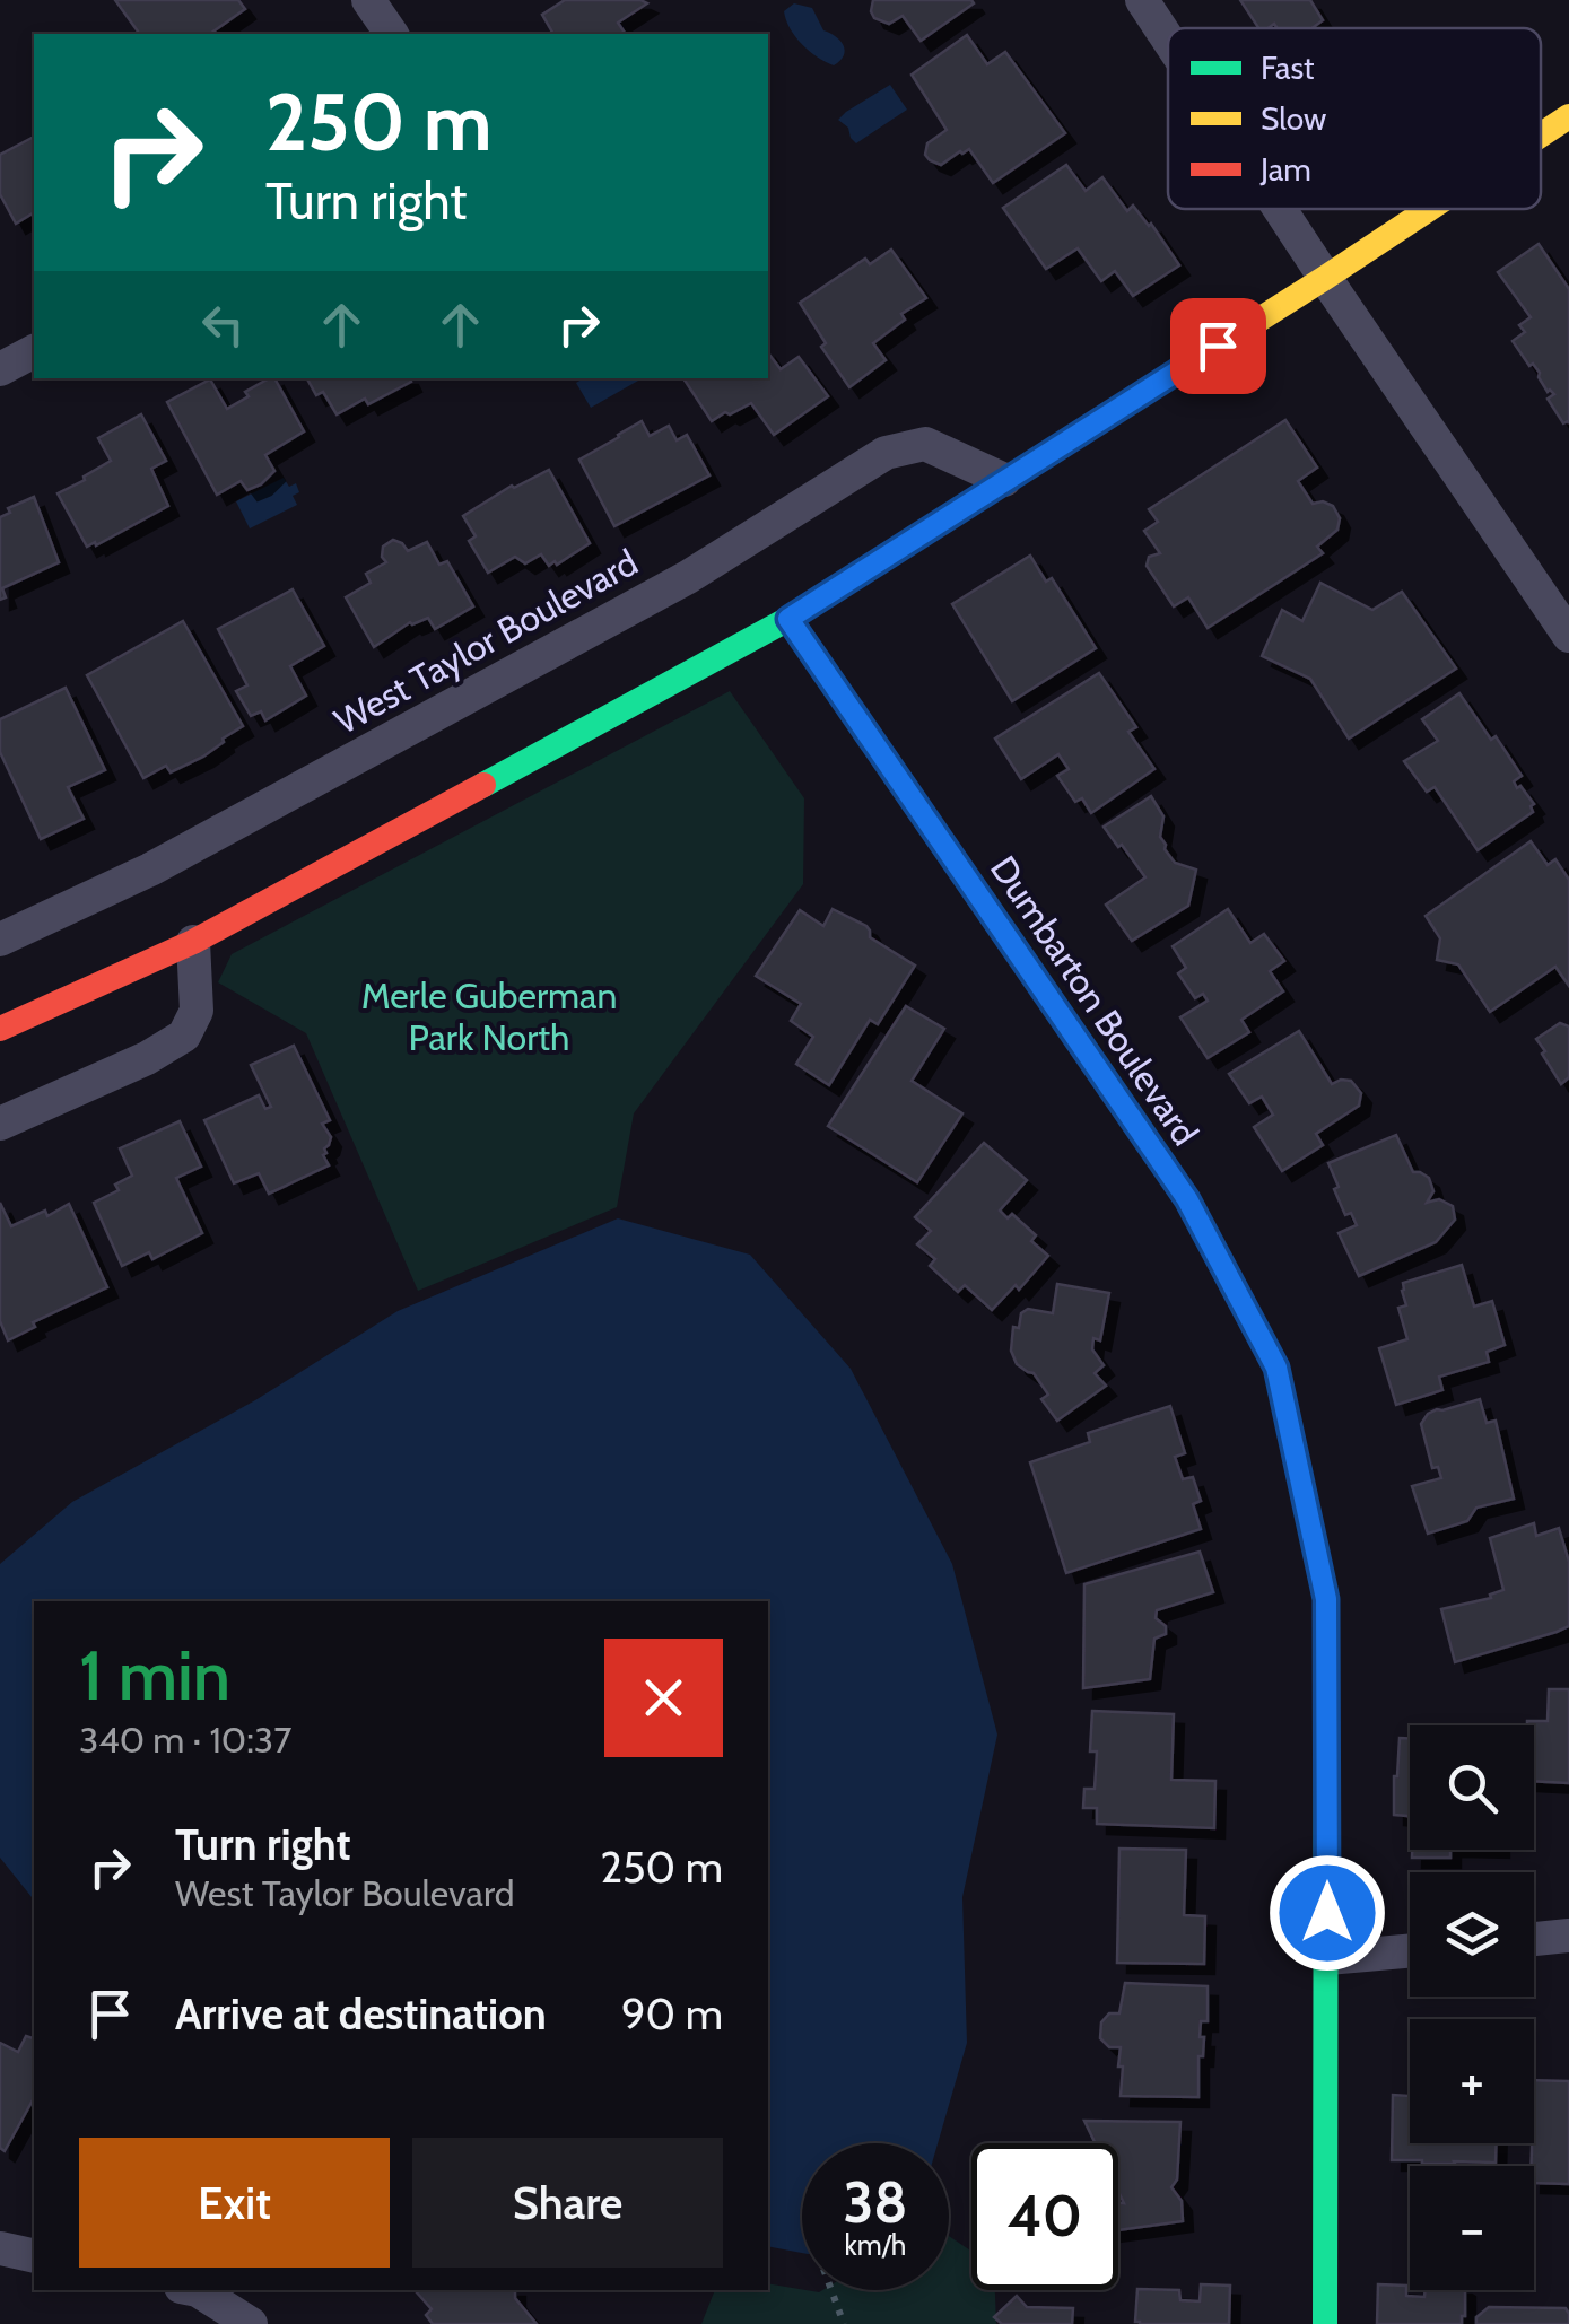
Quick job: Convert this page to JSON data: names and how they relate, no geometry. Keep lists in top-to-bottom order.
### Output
{
  "streets": {
    "street": ["West Taylor Boulevard", "Dumbarton Boulevard"]
  },
  "parks": ["Merle Guberman Park North"],
  "legend": ["Fast", "Slow", "Jam"],
  "page": {
    "turn": ["250 m", "Turn right"],
    "heading": ["1 min", "340 m · 10:37"],
    "map_buttons": ["+", "−"],
    "list": [
      {
        "name": "Turn right",
        "note": "West Taylor Boulevard",
        "value": "250 m"
      },
      {
        "name": "Arrive at destination",
        "value": "90 m"
      }
    ],
    "buttons": ["Exit", "Share"],
    "speed": "38 km/h",
    "limit": "40"
  }
}
